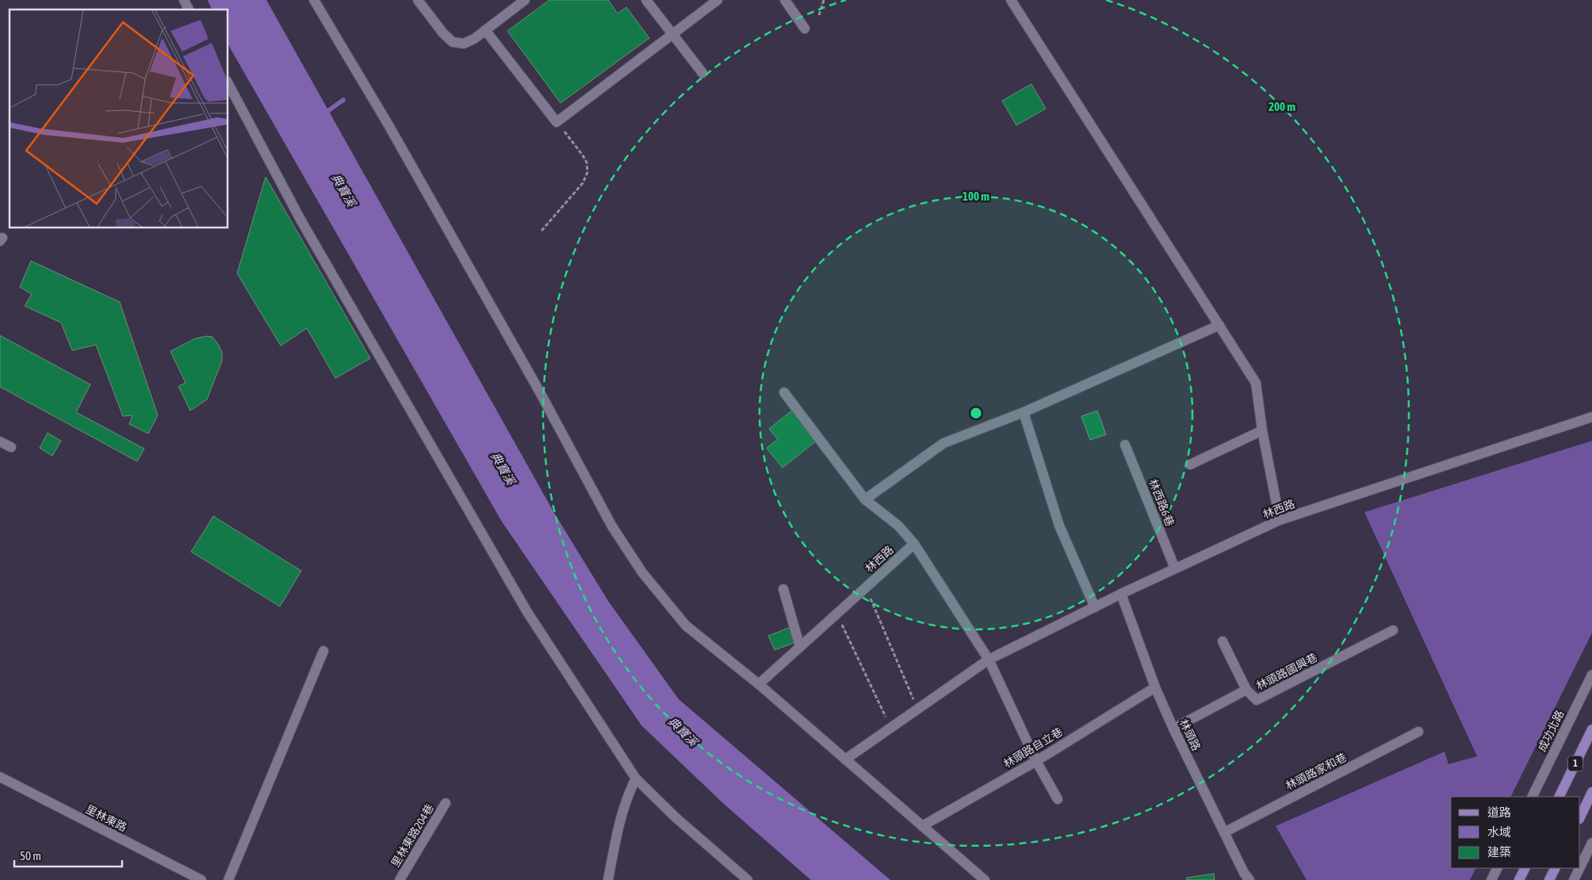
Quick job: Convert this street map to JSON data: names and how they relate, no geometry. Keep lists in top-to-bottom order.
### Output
{
  "streets": {
    "main road": ["1"],
    "street": [
      "林西路6巷",
      "林西路",
      "林頭路國興巷",
      "成功北路",
      "林頭路",
      "林頭路自立巷",
      "林頭路家和巷",
      "里林東路",
      "里林東路204巷"
    ]
  },
  "crossings": [
    ["林西路6巷", "林西路"],
    ["林西路", "林頭路"],
    ["林頭路國興巷", "林頭路"],
    ["林頭路", "林頭路自立巷"],
    ["林頭路", "林頭路家和巷"]
  ],
  "water": ["典寶溪"],
  "legend": ["道路", "水域", "建築"],
  "scale_bar": "50 m",
  "rings": ["200 m", "100 m"]
}
